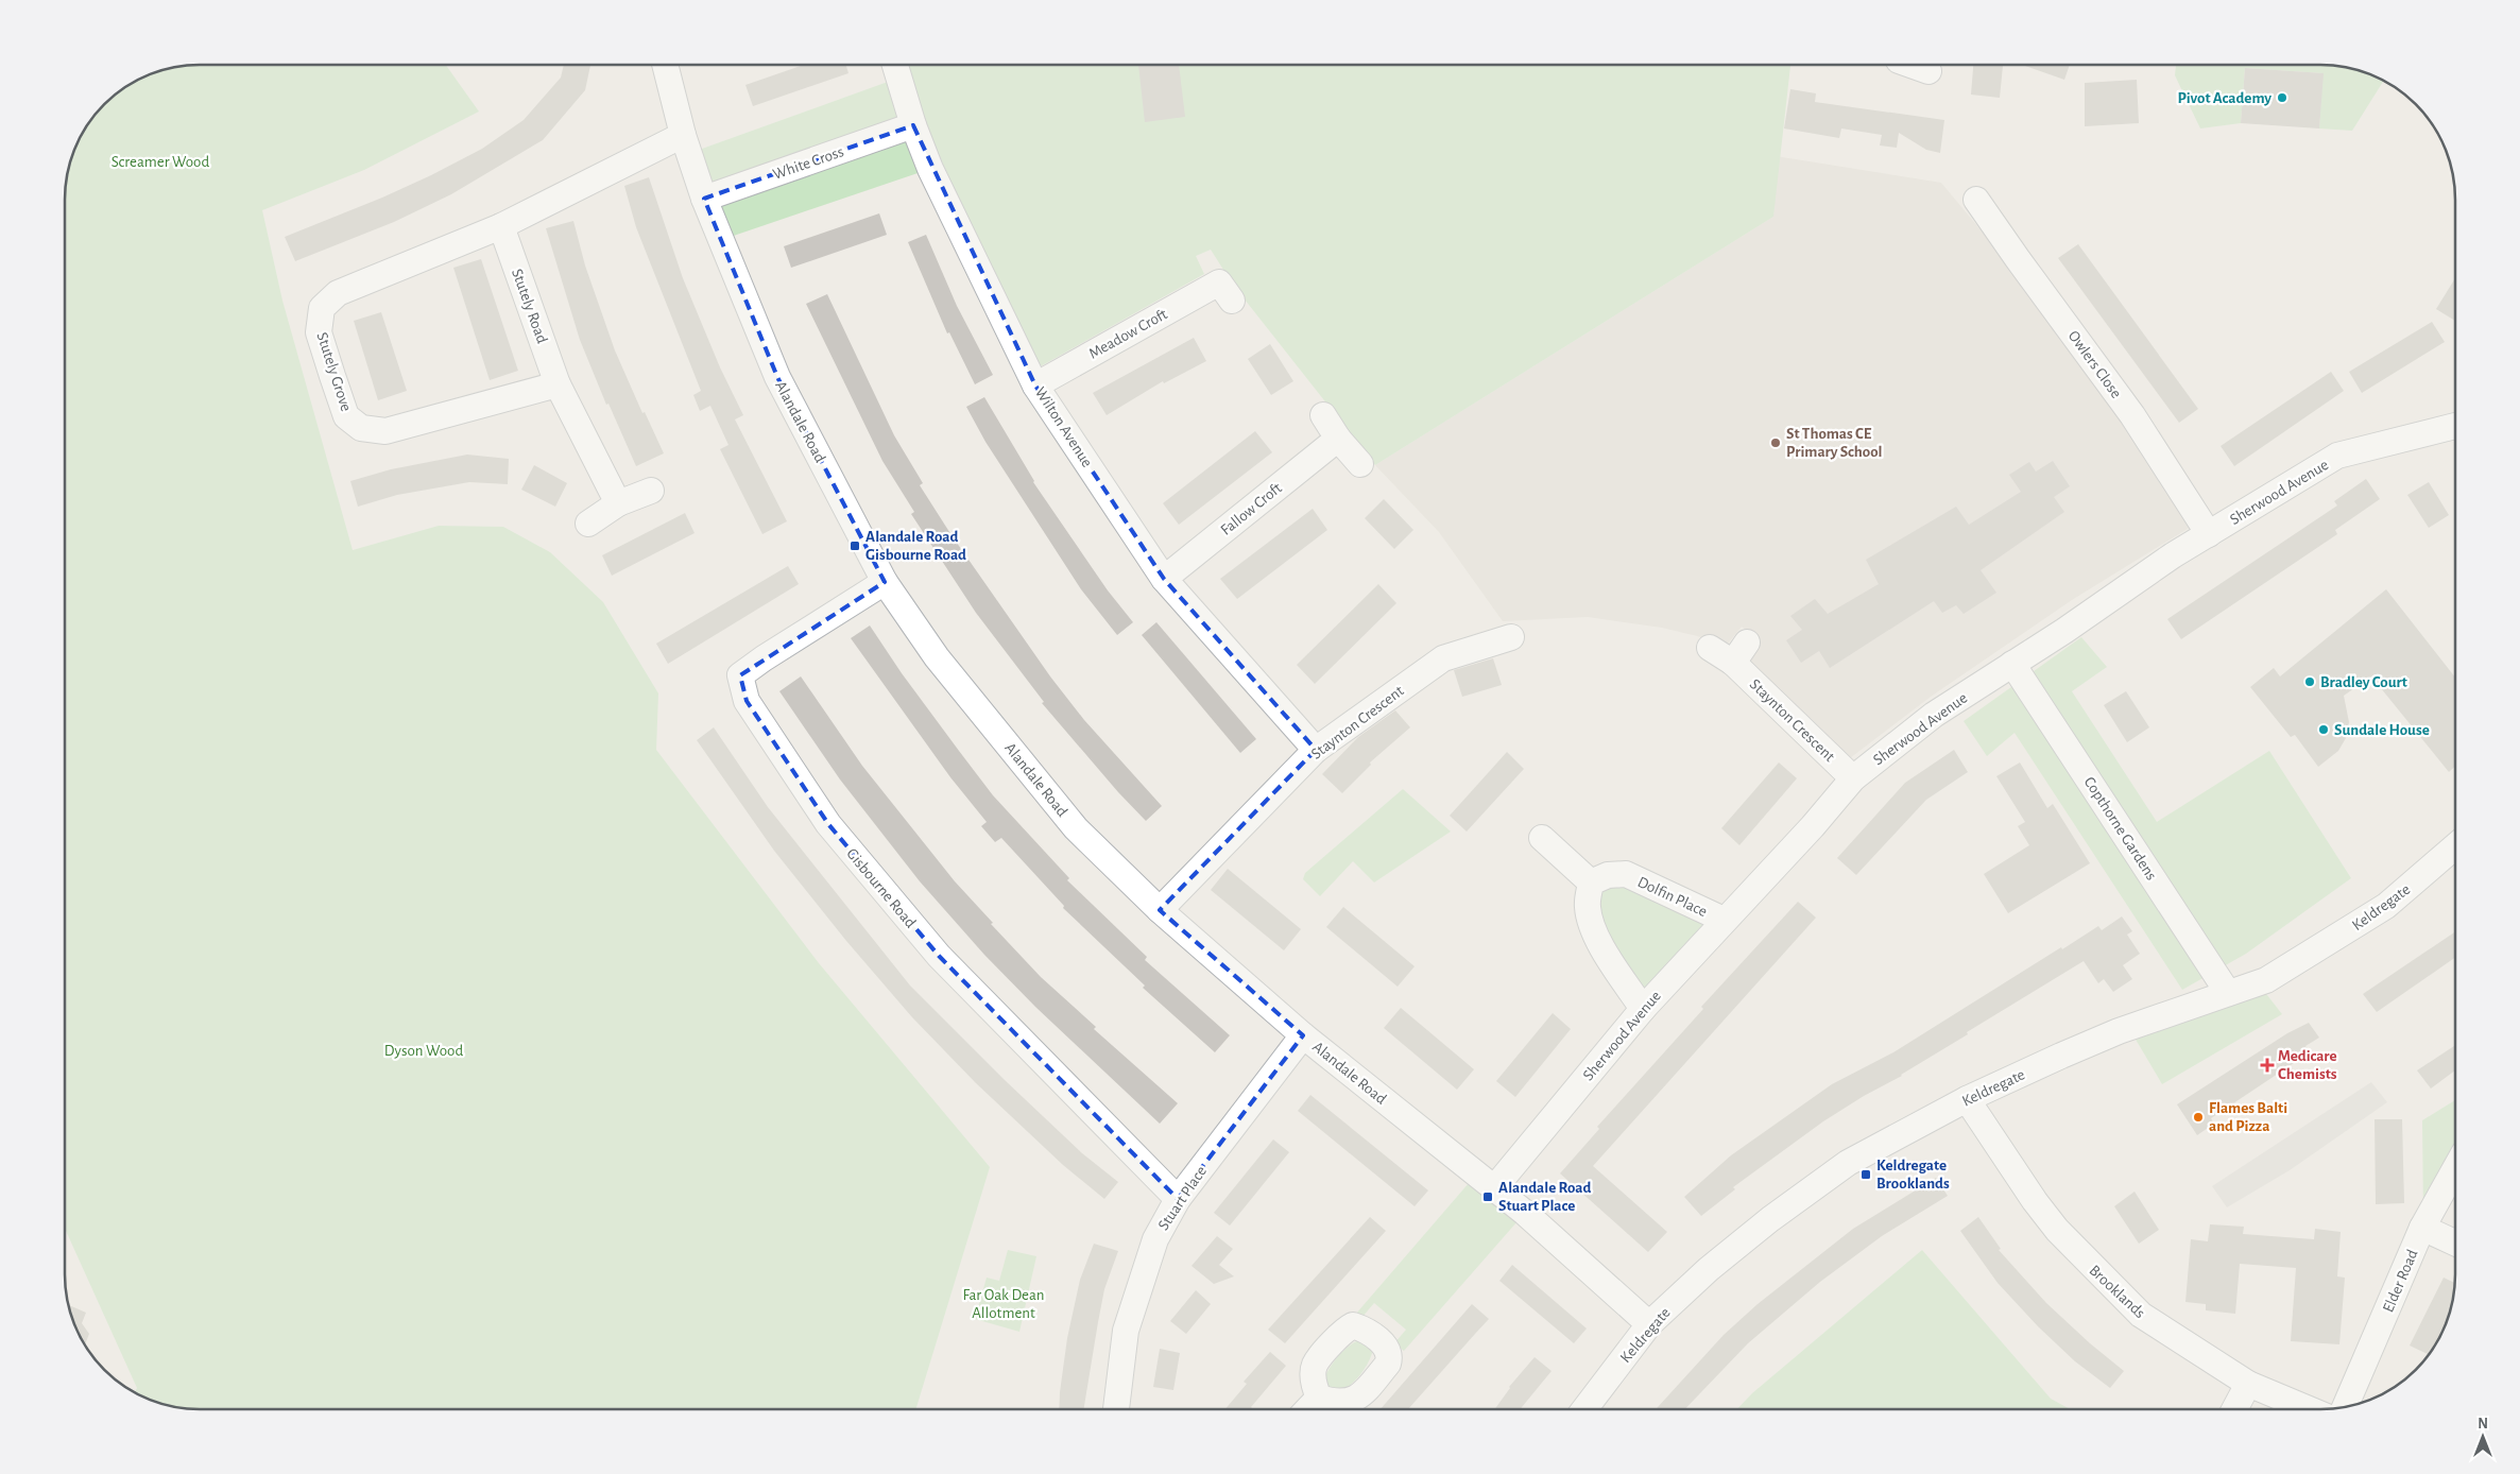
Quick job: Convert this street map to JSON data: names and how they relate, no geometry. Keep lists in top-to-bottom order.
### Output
{
  "streets": {
    "street": [
      "White Cross",
      "Stutely Road",
      "Meadow Croft",
      "Owlers Close",
      "Stutely Grove",
      "Alandale Road",
      "Wilton Avenue",
      "Sherwood Avenue",
      "Fallow Croft",
      "Staynton Crescent",
      "Copthorne Gardens",
      "Gisbourne Road",
      "Dolfin Place",
      "Keldregate",
      "Stuart Place",
      "Elder Road",
      "Brooklands"
    ]
  },
  "crossings": [
    ["White Cross", "Alandale Road"],
    ["White Cross", "Wilton Avenue"],
    ["Stutely Road", "Stutely Grove"],
    ["Meadow Croft", "Wilton Avenue"],
    ["Owlers Close", "Sherwood Avenue"],
    ["Stutely Grove", "Alandale Road"],
    ["Alandale Road", "Sherwood Avenue"],
    ["Alandale Road", "Staynton Crescent"],
    ["Alandale Road", "Gisbourne Road"],
    ["Alandale Road", "Keldregate"],
    ["Alandale Road", "Stuart Place"],
    ["Wilton Avenue", "Fallow Croft"],
    ["Wilton Avenue", "Staynton Crescent"],
    ["Sherwood Avenue", "Staynton Crescent"],
    ["Sherwood Avenue", "Copthorne Gardens"],
    ["Sherwood Avenue", "Dolfin Place"],
    ["Copthorne Gardens", "Keldregate"],
    ["Gisbourne Road", "Stuart Place"],
    ["Keldregate", "Brooklands"]
  ],
  "parks": ["Screamer Wood", "Dyson Wood", "Far Oak Dean Allotment"],
  "places": {
    "other": [
      "Pivot Academy",
      "St Thomas CE Primary School",
      "Bradley Court",
      "Sundale House",
      "Flames Balti and Pizza"
    ],
    "transit": ["Alandale Road Gisbourne Road", "Keldregate Brooklands", "Alandale Road Stuart Place"],
    "health": ["Medicare Chemists"]
  },
  "north": "top"
}
